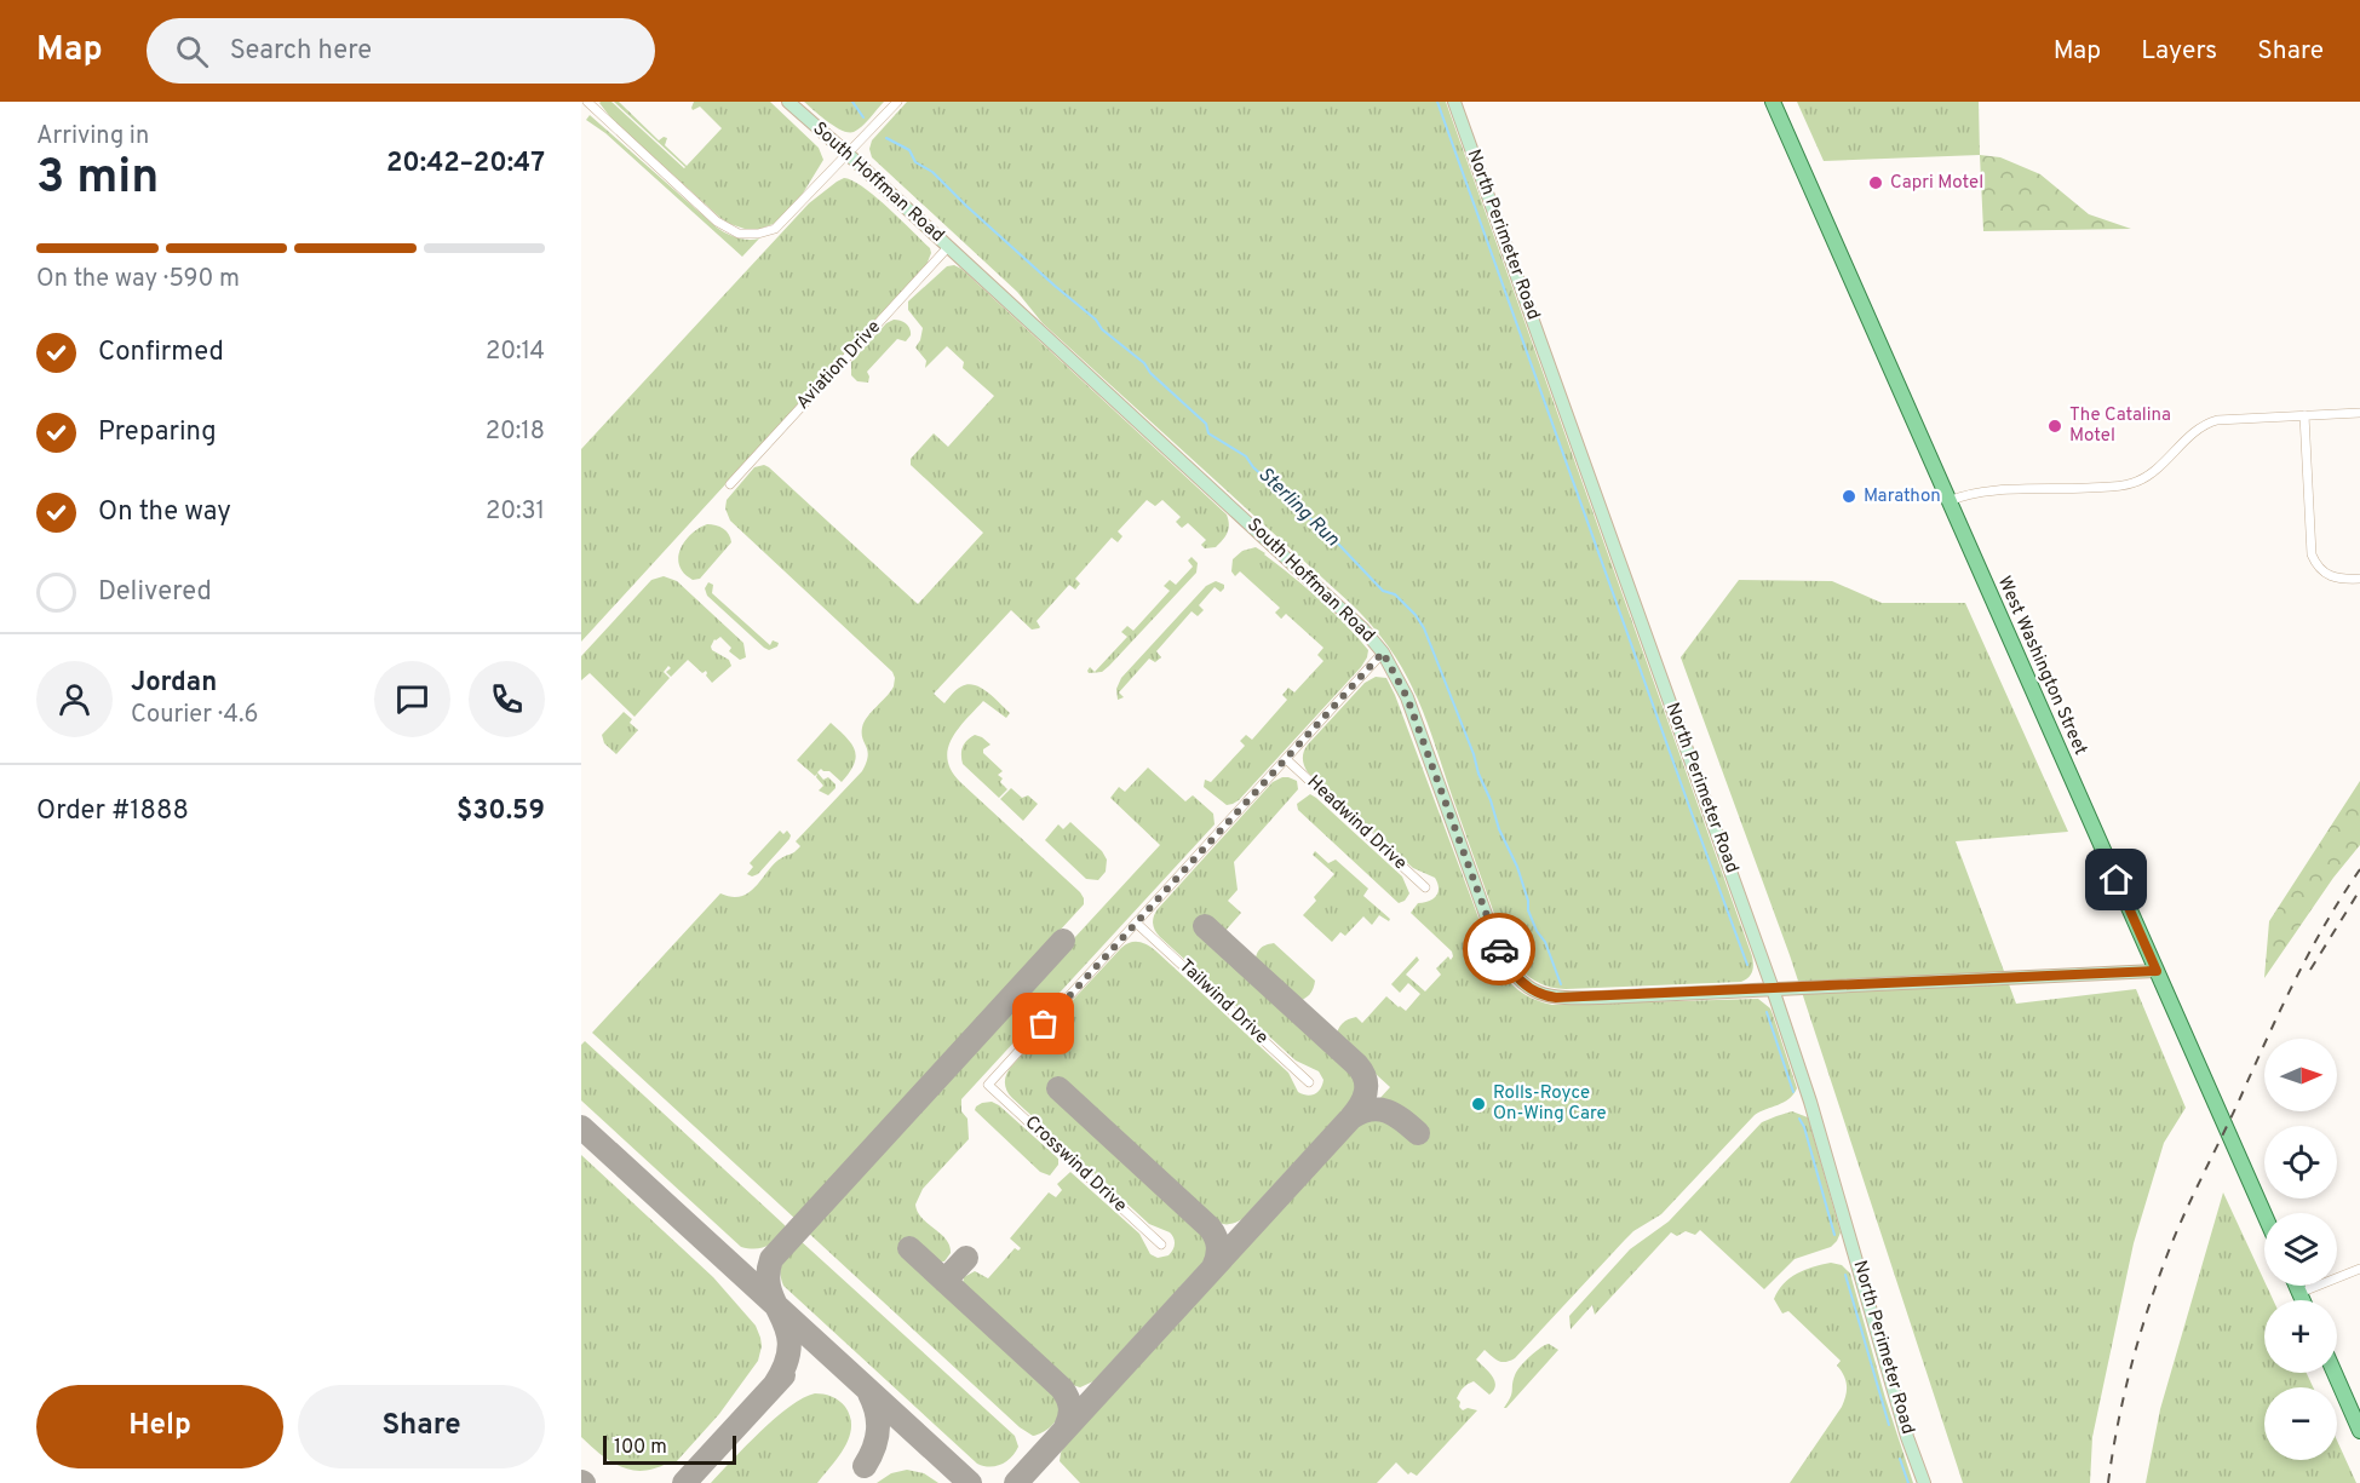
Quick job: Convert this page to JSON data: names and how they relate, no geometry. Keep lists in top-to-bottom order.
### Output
{
  "streets": {
    "main road": ["West Washington Street"],
    "street": [
      "South Hoffman Road",
      "North Perimeter Road",
      "Aviation Drive",
      "Headwind Drive",
      "Tailwind Drive",
      "Crosswind Drive"
    ]
  },
  "crossings": [
    ["South Hoffman Road", "North Perimeter Road"],
    ["South Hoffman Road", "Aviation Drive"],
    ["South Hoffman Road", "West Washington Street"],
    ["Tailwind Drive", "Crosswind Drive"]
  ],
  "water": ["Sterling Run"],
  "places": [
    "Capri Motel",
    "The Catalina Motel",
    "Marathon",
    "Rolls-Royce On-Wing Care"
  ],
  "scale_bar": "100 m",
  "north": "right",
  "page": {
    "header": "Map",
    "search": "Search here",
    "nav": ["Map", "Layers", "Share"],
    "heading": ["3 min", "Arriving in", "20:42–20:47"],
    "panel": [
      "Jordan",
      "Courier · 4.6",
      "Order #1888",
      "$30.59"
    ],
    "bar": "On the way · 590 m",
    "list": [
      ["Confirmed", "20:14"],
      ["Preparing", "20:18"],
      ["On the way", "20:31"],
      "Delivered"
    ],
    "map_buttons": ["+", "−"],
    "buttons": ["Help", "Share"],
    "scale": "100 m"
  }
}
